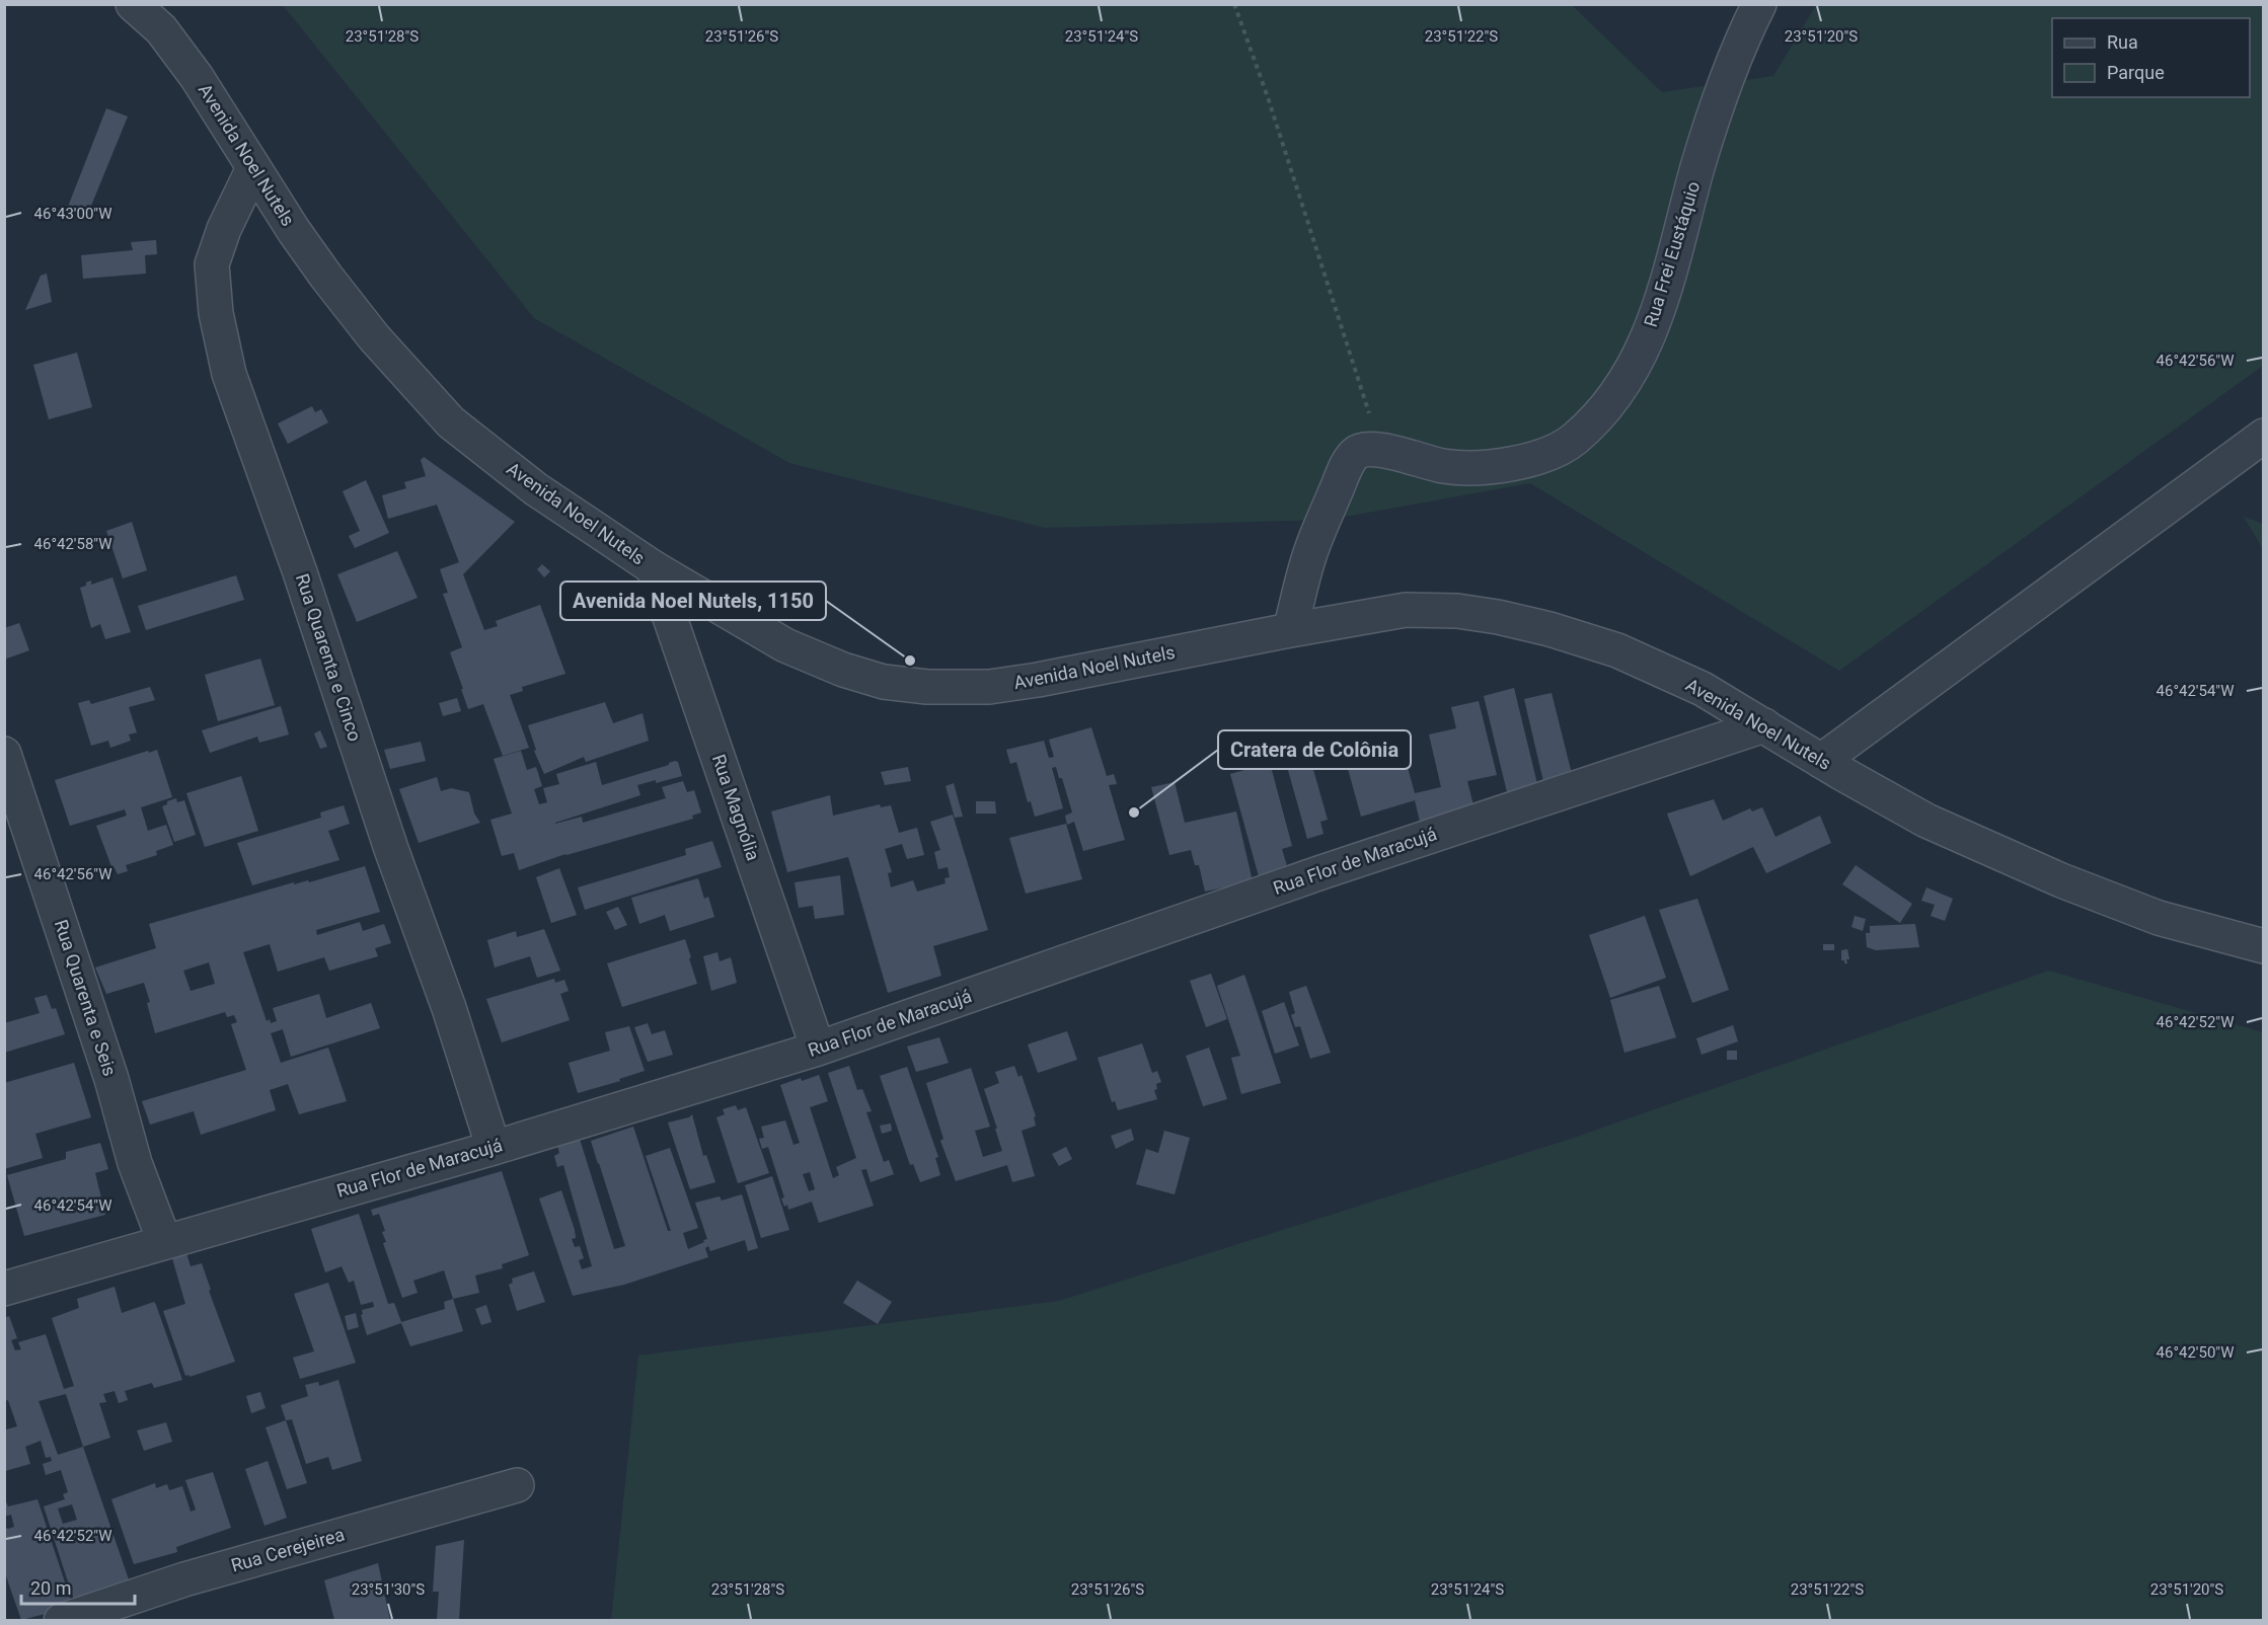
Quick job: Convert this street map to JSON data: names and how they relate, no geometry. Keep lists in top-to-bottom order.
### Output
{
  "streets": {
    "street": [
      "Avenida Noel Nutels",
      "Rua Frei Eustáquio",
      "Rua Quarenta e Cinco",
      "Rua Magnólia",
      "Rua Flor de Maracujá",
      "Rua Quarenta e Seis",
      "Rua Cerejeirea"
    ]
  },
  "crossings": [
    ["Avenida Noel Nutels", "Rua Quarenta e Cinco"],
    ["Avenida Noel Nutels", "Rua Magnólia"],
    ["Avenida Noel Nutels", "Rua Flor de Maracujá"],
    ["Rua Quarenta e Cinco", "Rua Flor de Maracujá"],
    ["Rua Magnólia", "Rua Flor de Maracujá"],
    ["Rua Flor de Maracujá", "Rua Quarenta e Seis"]
  ],
  "places": ["Avenida Noel Nutels, 1150", "Cratera de Colônia"],
  "legend": ["Rua", "Parque"],
  "scale_bar": "20 m",
  "coordinates": [
    "23°51'28\"S",
    "23°51'26\"S",
    "23°51'24\"S",
    "23°51'22\"S",
    "23°51'20\"S",
    "46°43'00\"W",
    "46°42'56\"W",
    "46°42'58\"W",
    "46°42'54\"W",
    "46°42'52\"W",
    "46°42'50\"W",
    "23°51'30\"S"
  ]
}
